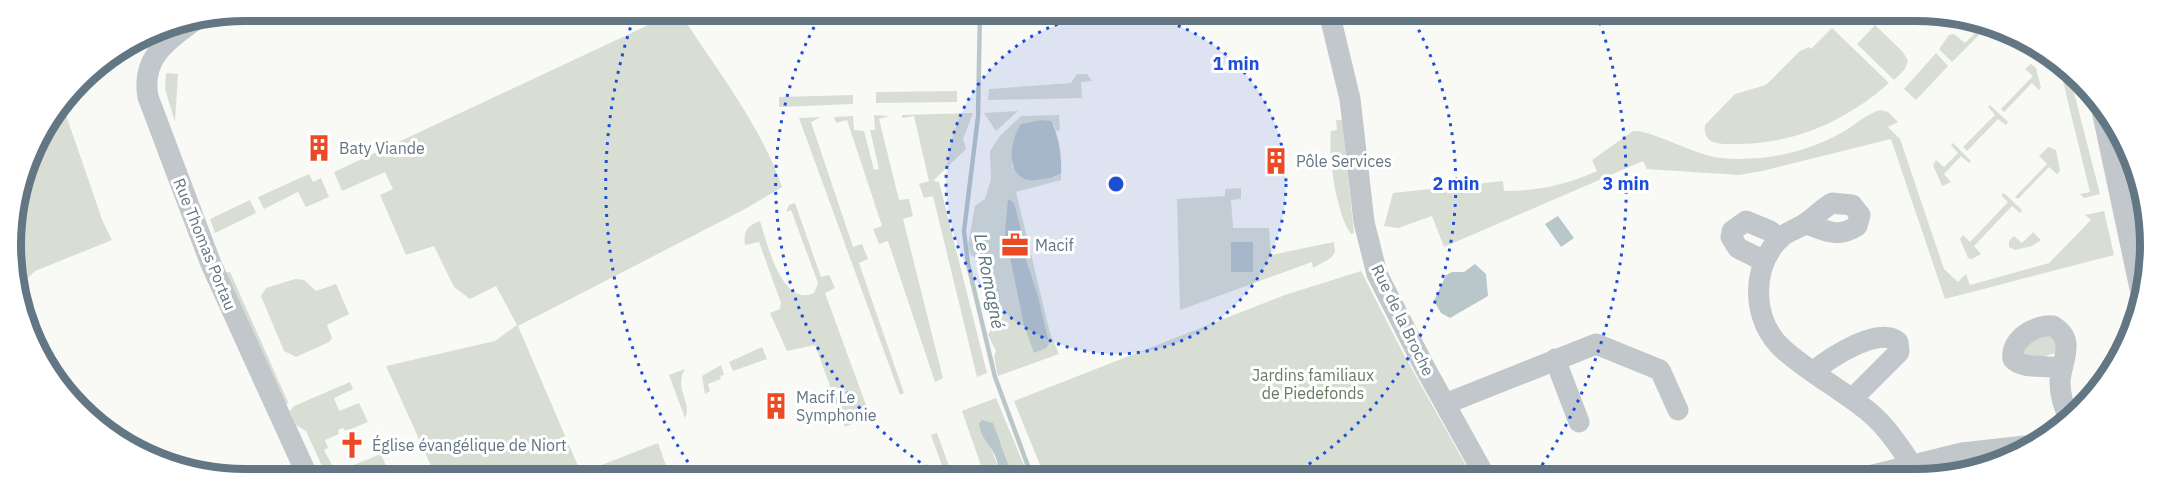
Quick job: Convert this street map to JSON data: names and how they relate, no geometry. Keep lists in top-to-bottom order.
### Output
{
  "streets": {
    "street": ["Rue Thomas Portau", "Rue de la Broche"]
  },
  "water": ["Le Romagné"],
  "parks": ["Jardins familiaux de Piedefonds"],
  "places": {
    "building": ["Baty Viande", "Pôle Services", "Macif Le Symphonie"],
    "office": ["Macif"],
    "church": ["Église évangélique de Niort"]
  },
  "rings": ["1 min", "2 min", "3 min"]
}
